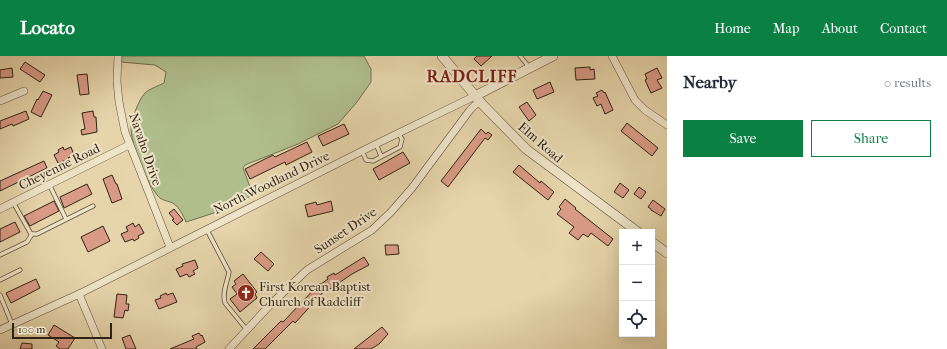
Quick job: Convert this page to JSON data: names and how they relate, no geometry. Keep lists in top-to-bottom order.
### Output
{
  "streets": {
    "street": [
      "Elm Road",
      "Navaho Drive",
      "Cheyenne Road",
      "North Woodland Drive",
      "Sunset Drive"
    ]
  },
  "crossings": [
    ["Elm Road", "North Woodland Drive"],
    ["Elm Road", "Sunset Drive"],
    ["Navaho Drive", "Cheyenne Road"],
    ["Navaho Drive", "North Woodland Drive"],
    ["North Woodland Drive", "Sunset Drive"]
  ],
  "districts": ["RADCLIFF"],
  "places": {
    "church": ["First Korean Baptist Church of Radcliff"]
  },
  "scale_bar": "100 m",
  "page": {
    "header": "Locato",
    "nav": [
      "Home",
      "Map",
      "About",
      "Contact"
    ],
    "heading": ["Nearby", "0 results"],
    "buttons": ["Save", "Share"],
    "map_buttons": ["+", "−"],
    "scale": "100 m"
  }
}
